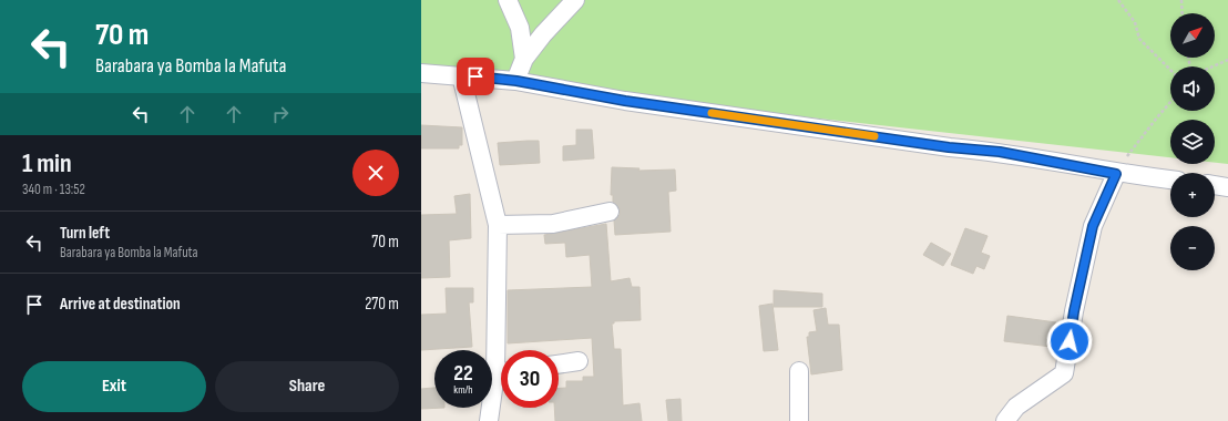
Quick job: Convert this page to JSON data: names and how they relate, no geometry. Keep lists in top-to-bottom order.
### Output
{
  "north": "top right",
  "page": {
    "turn": ["70 m", "Barabara ya Bomba la Mafuta"],
    "map_buttons": ["+", "−"],
    "heading": ["1 min", "340 m · 13:52"],
    "list": [
      {
        "name": "Turn left",
        "note": "Barabara ya Bomba la Mafuta",
        "value": "70 m"
      },
      {
        "name": "Arrive at destination",
        "value": "270 m"
      }
    ],
    "speed": "22 km/h",
    "limit": "30",
    "buttons": ["Exit", "Share"]
  }
}
